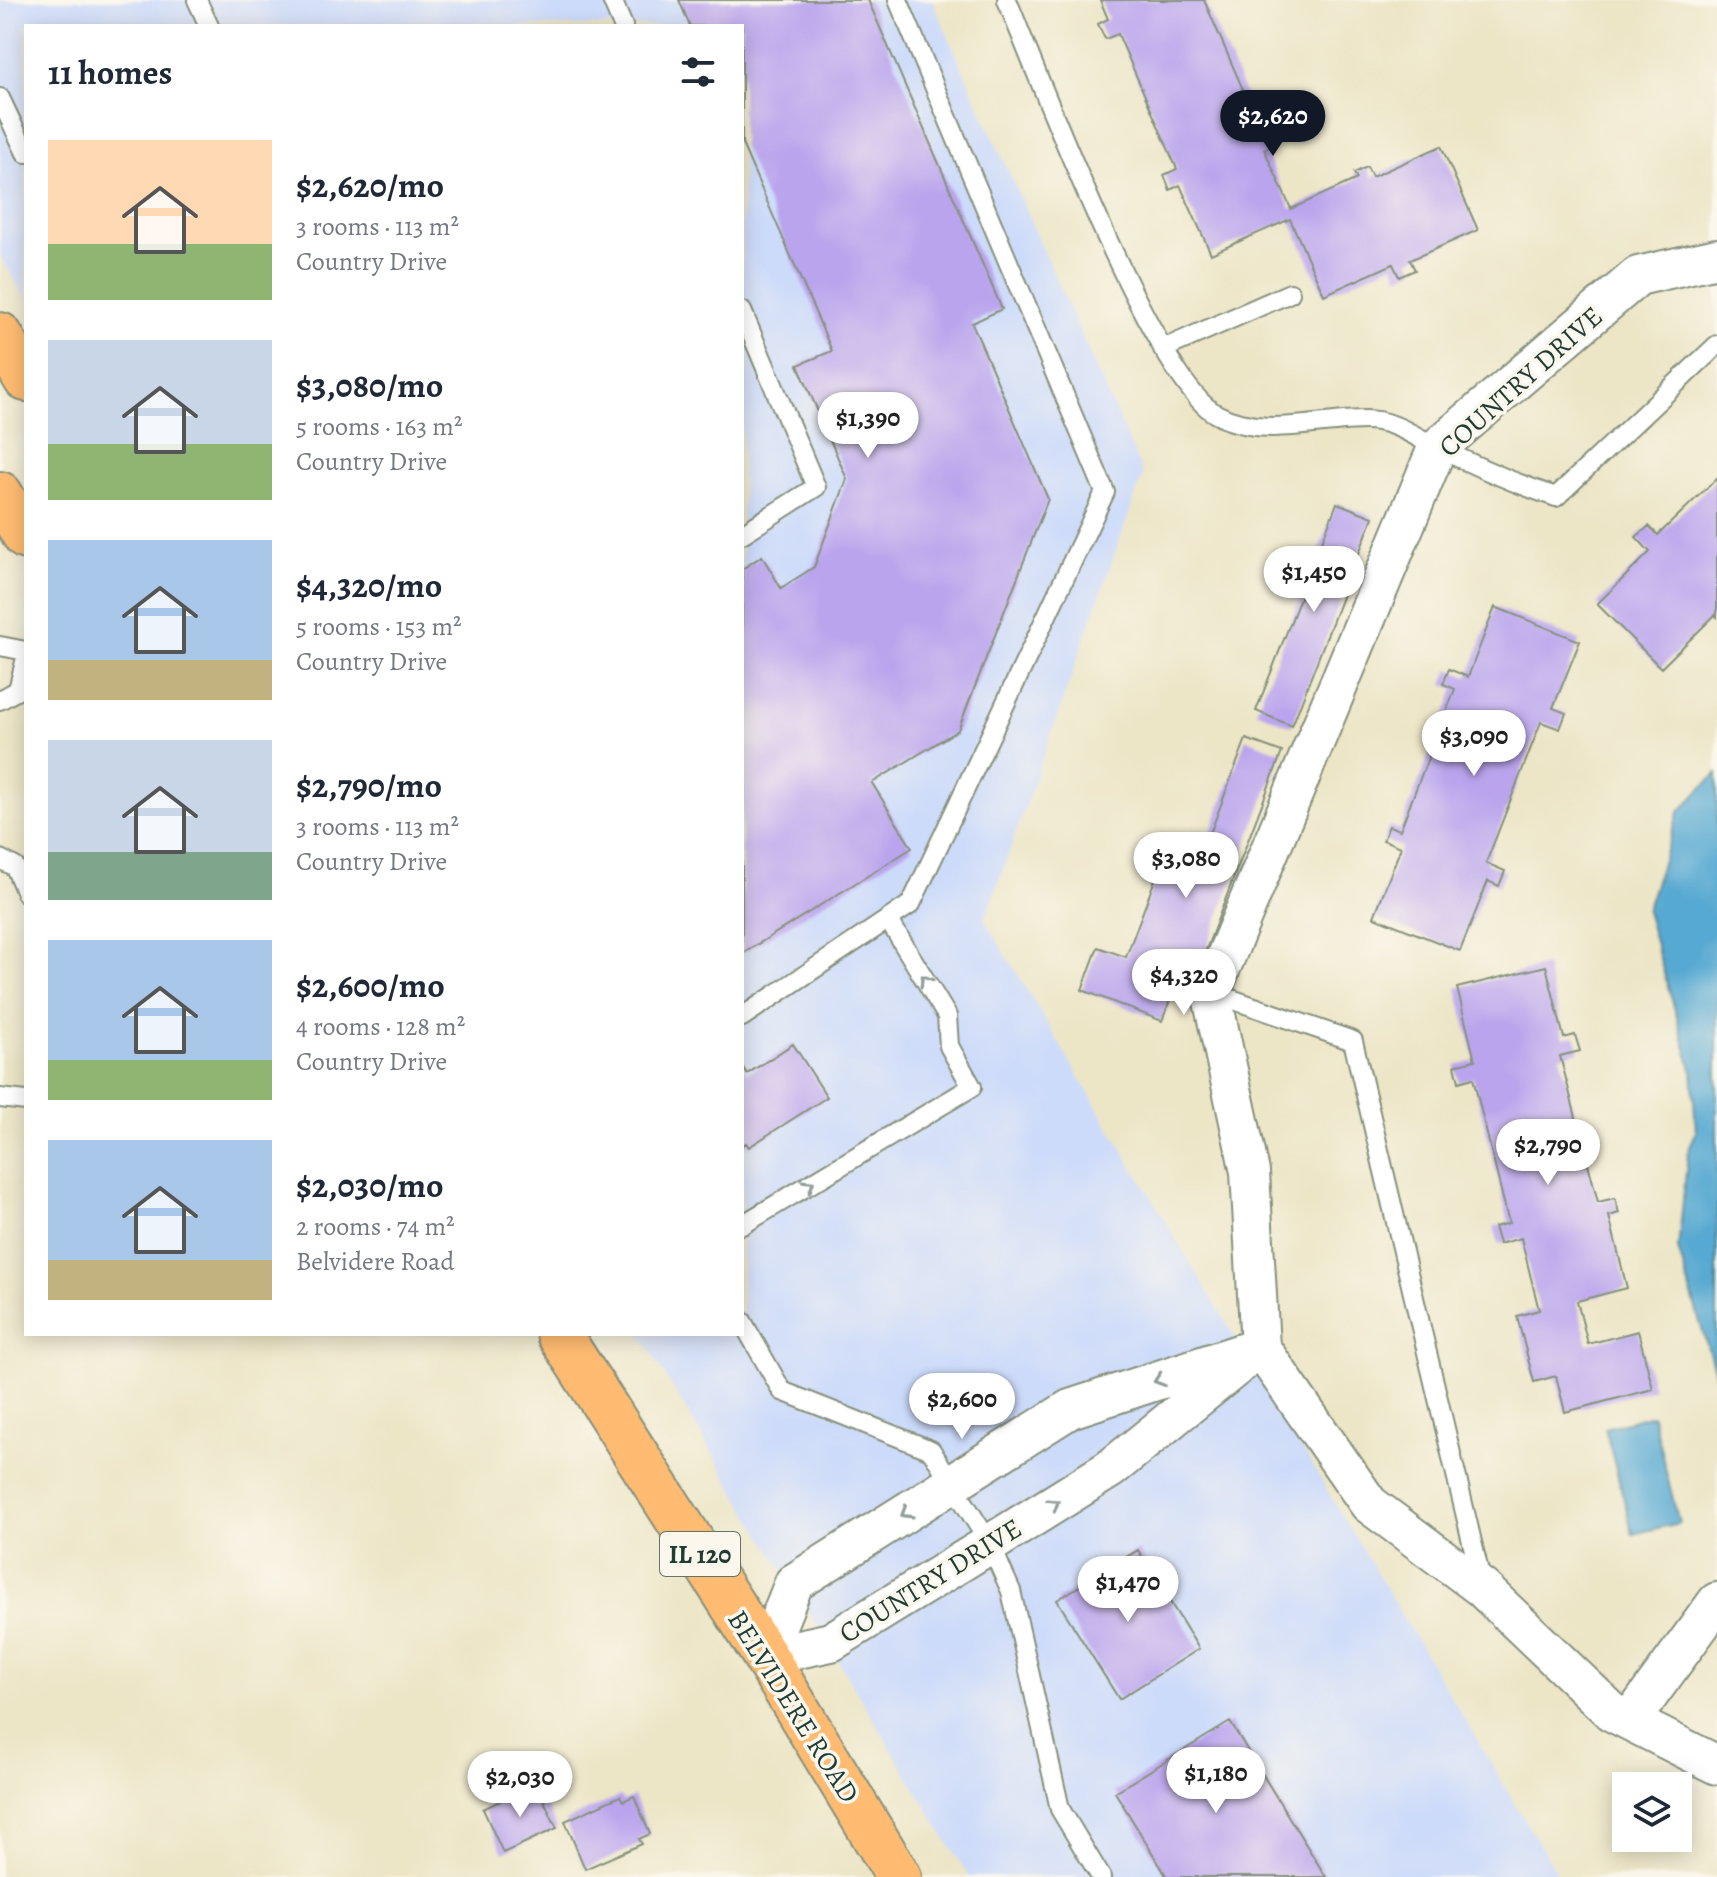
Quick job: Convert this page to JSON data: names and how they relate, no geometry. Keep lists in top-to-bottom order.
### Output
{
  "streets": {
    "main road": ["IL 120", "BELVIDERE ROAD"],
    "street": ["COUNTRY DRIVE"]
  },
  "crossings": [
    ["COUNTRY DRIVE", "BELVIDERE ROAD"]
  ],
  "page": {
    "heading": "11 homes",
    "price": [
      "$2,620",
      "$1,390",
      "$1,450",
      "$3,090",
      "$3,080",
      "$4,320",
      "$2,790",
      "$2,600",
      "$1,470",
      "$1,180",
      "$2,030"
    ],
    "list": [
      {
        "name": "$2,620/mo",
        "note": "3 rooms · 113 m² · Country Drive"
      },
      {
        "name": "$3,080/mo",
        "note": "5 rooms · 163 m² · Country Drive"
      },
      {
        "name": "$4,320/mo",
        "note": "5 rooms · 153 m² · Country Drive"
      },
      {
        "name": "$2,790/mo",
        "note": "3 rooms · 113 m² · Country Drive"
      },
      {
        "name": "$2,600/mo",
        "note": "4 rooms · 128 m² · Country Drive"
      },
      {
        "name": "$2,030/mo",
        "note": "2 rooms · 74 m² · Belvidere Road"
      }
    ]
  }
}
